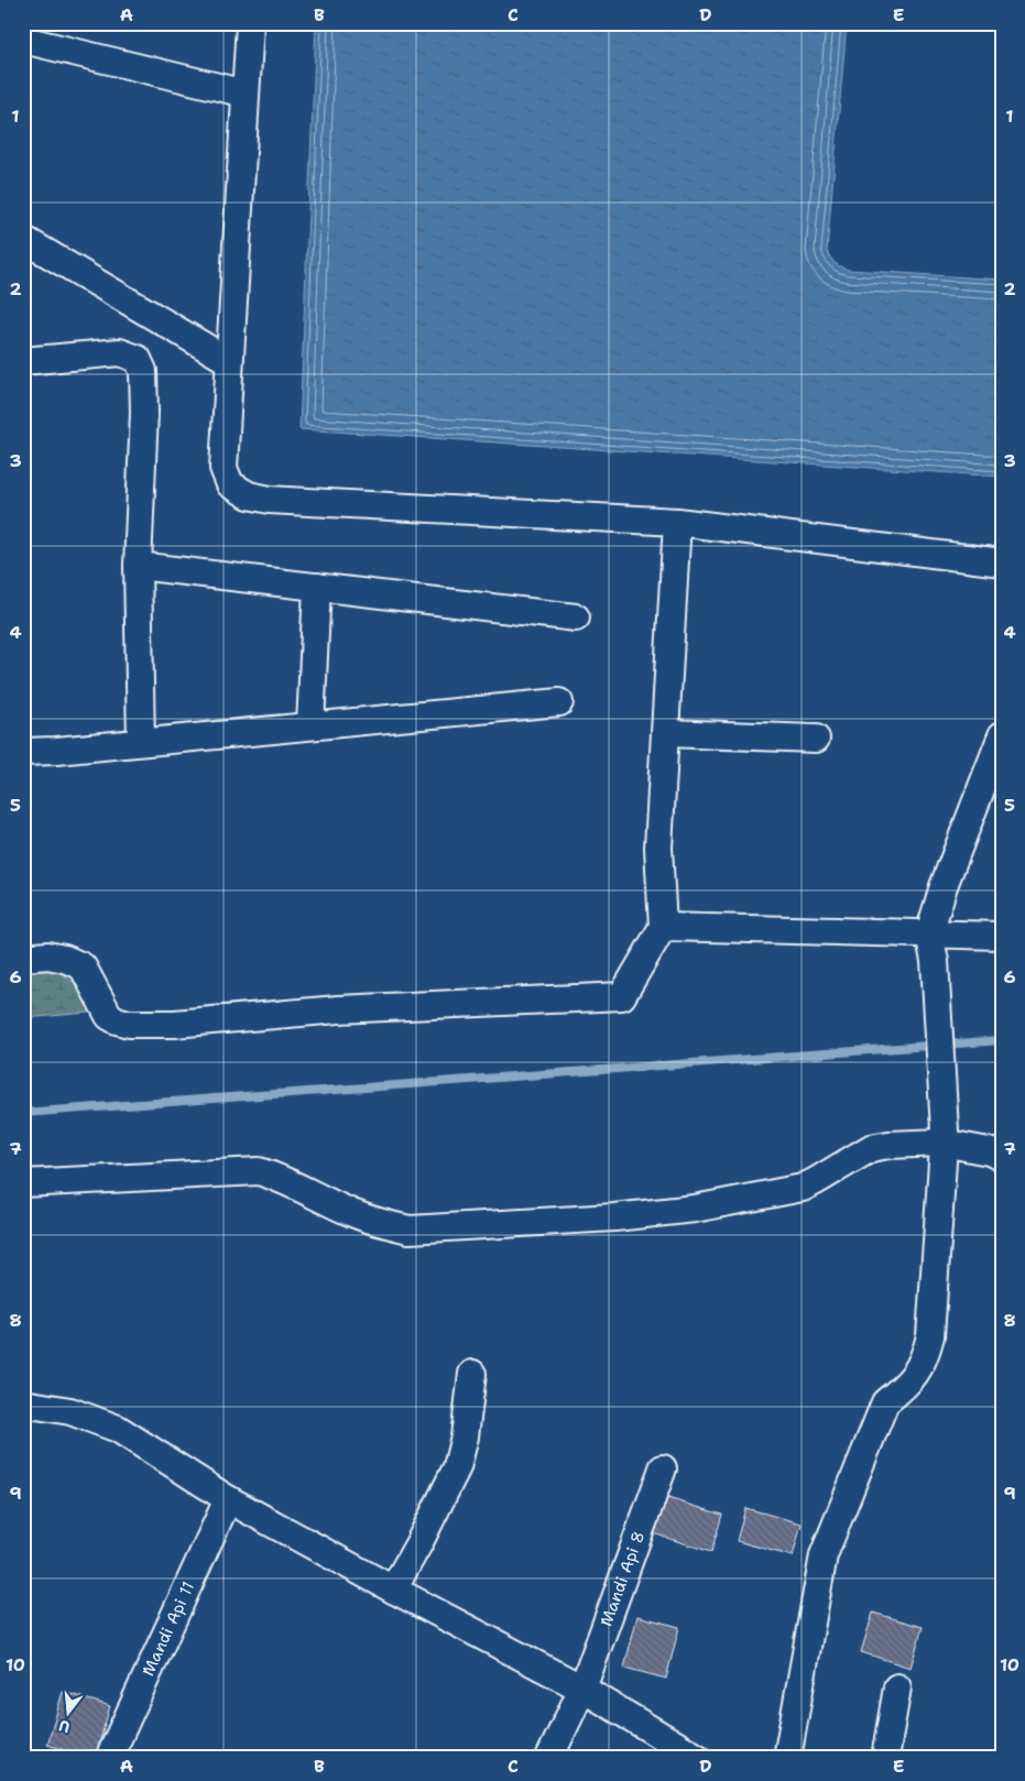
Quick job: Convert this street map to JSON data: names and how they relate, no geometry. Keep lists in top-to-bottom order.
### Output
{
  "streets": {
    "street": ["Mandi Api 8", "Mandi Api 11"]
  },
  "north": "bottom",
  "grid": {
    "columns": [
      "A",
      "B",
      "C",
      "D",
      "E"
    ],
    "rows": [
      "1",
      "2",
      "3",
      "4",
      "5",
      "6",
      "7",
      "8",
      "9",
      "10"
    ]
  }
}
